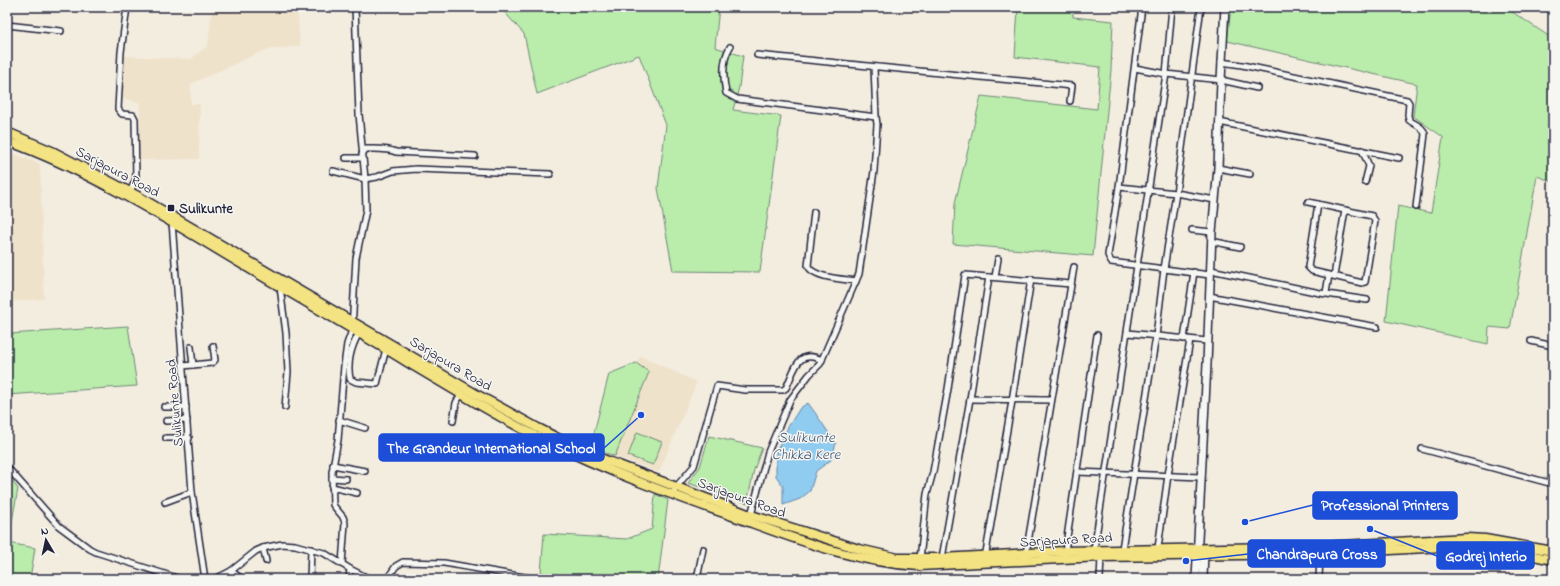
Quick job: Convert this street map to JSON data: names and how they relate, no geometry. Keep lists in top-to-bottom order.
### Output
{
  "streets": {
    "main road": ["Sarjapura Road"],
    "street": ["Sulikunte Road"]
  },
  "crossings": [
    ["Sarjapura Road", "Sulikunte Road"]
  ],
  "water": ["Sulikunte Chikka Kere"],
  "places": {
    "transit": ["Sulikunte"],
    "other": [
      "The Grandeur International School",
      "Professional Printers",
      "Godrej Interio",
      "Chandrapura Cross"
    ]
  },
  "north": "top"
}
